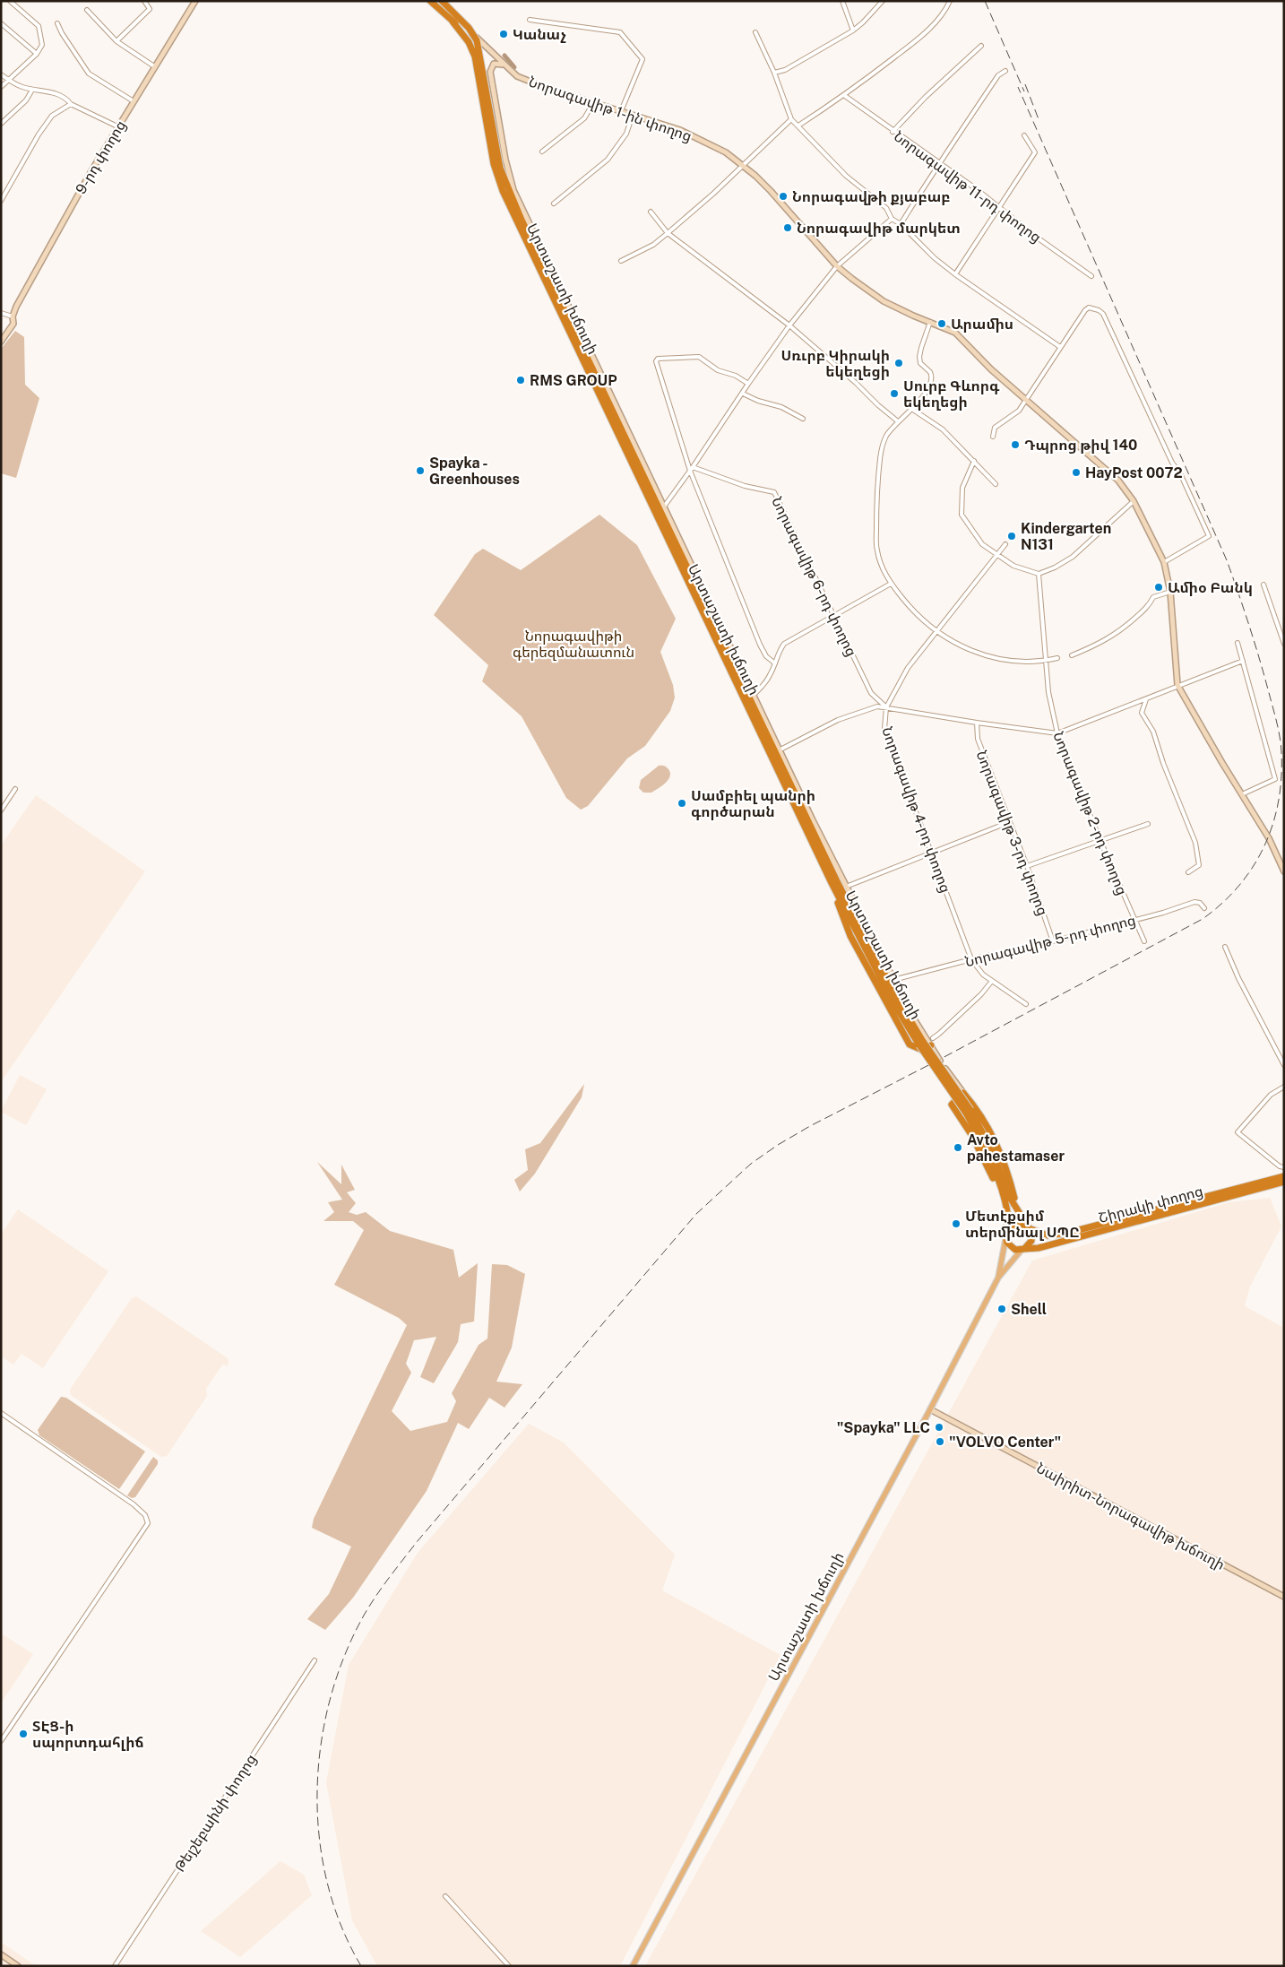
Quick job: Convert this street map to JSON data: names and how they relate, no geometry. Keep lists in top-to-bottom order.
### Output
{
  "streets": {
    "highway": ["Արտաշատի խճուղի", "Շիրակի փողոց"],
    "street": [
      "Նորագավիթ 1-ին փողոց",
      "9-րդ փողոց",
      "Նորագավիթ 11-րդ փողոց",
      "Նորագավիթ 6-րդ փողոց",
      "Նորագավիթ 4-րդ փողոց",
      "Նորագավիթ 2-րդ փողոց",
      "Նորագավիթ 3-րդ փողոց",
      "Նորագավիթ 5-րդ փողոց",
      "Նաիրիտ-Նորագավիթ խճուղի",
      "Թեյշեբաինի փողոց"
    ]
  },
  "crossings": [
    ["Նորագավիթ 1-ին փողոց", "Արտաշատի խճուղի"],
    ["Արտաշատի խճուղի", "Նորագավիթ 5-րդ փողոց"],
    ["Արտաշատի խճուղի", "Շիրակի փողոց"],
    ["Արտաշատի խճուղի", "Նաիրիտ-Նորագավիթ խճուղի"],
    ["Նորագավիթ 6-րդ փողոց", "Նորագավիթ 4-րդ փողոց"],
    ["Նորագավիթ 4-րդ փողոց", "Նորագավիթ 5-րդ փողոց"],
    ["Նորագավիթ 2-րդ փողոց", "Նորագավիթ 5-րդ փողոց"],
    ["Նորագավիթ 3-րդ փողոց", "Նորագավիթ 5-րդ փողոց"]
  ],
  "parks": ["Նորագավիթի գերեզմանատուն"],
  "places": [
    "Կանաչ",
    "Նորագավթի քյաբաբ",
    "Նորագավիթ մարկետ",
    "Արամիս",
    "Սռւրբ Կիրակի եկեղեցի",
    "RMS GROUP",
    "Սուրբ Գևորգ եկեղեցի",
    "Դպրոց թիվ 140",
    "Spayka - Greenhouses",
    "HayPost 0072",
    "Kindergarten N131",
    "Ամիօ Բանկ",
    "Սամբիել պանրի գործարան",
    "Avto pahestamaser",
    "Մետէքսիմ տերմինալ ՍՊԸ",
    "Shell",
    "\"Spayka\" LLC",
    "\"VOLVO Center\"",
    "ՏԷՑ-ի սպորտդահլիճ"
  ]
}
